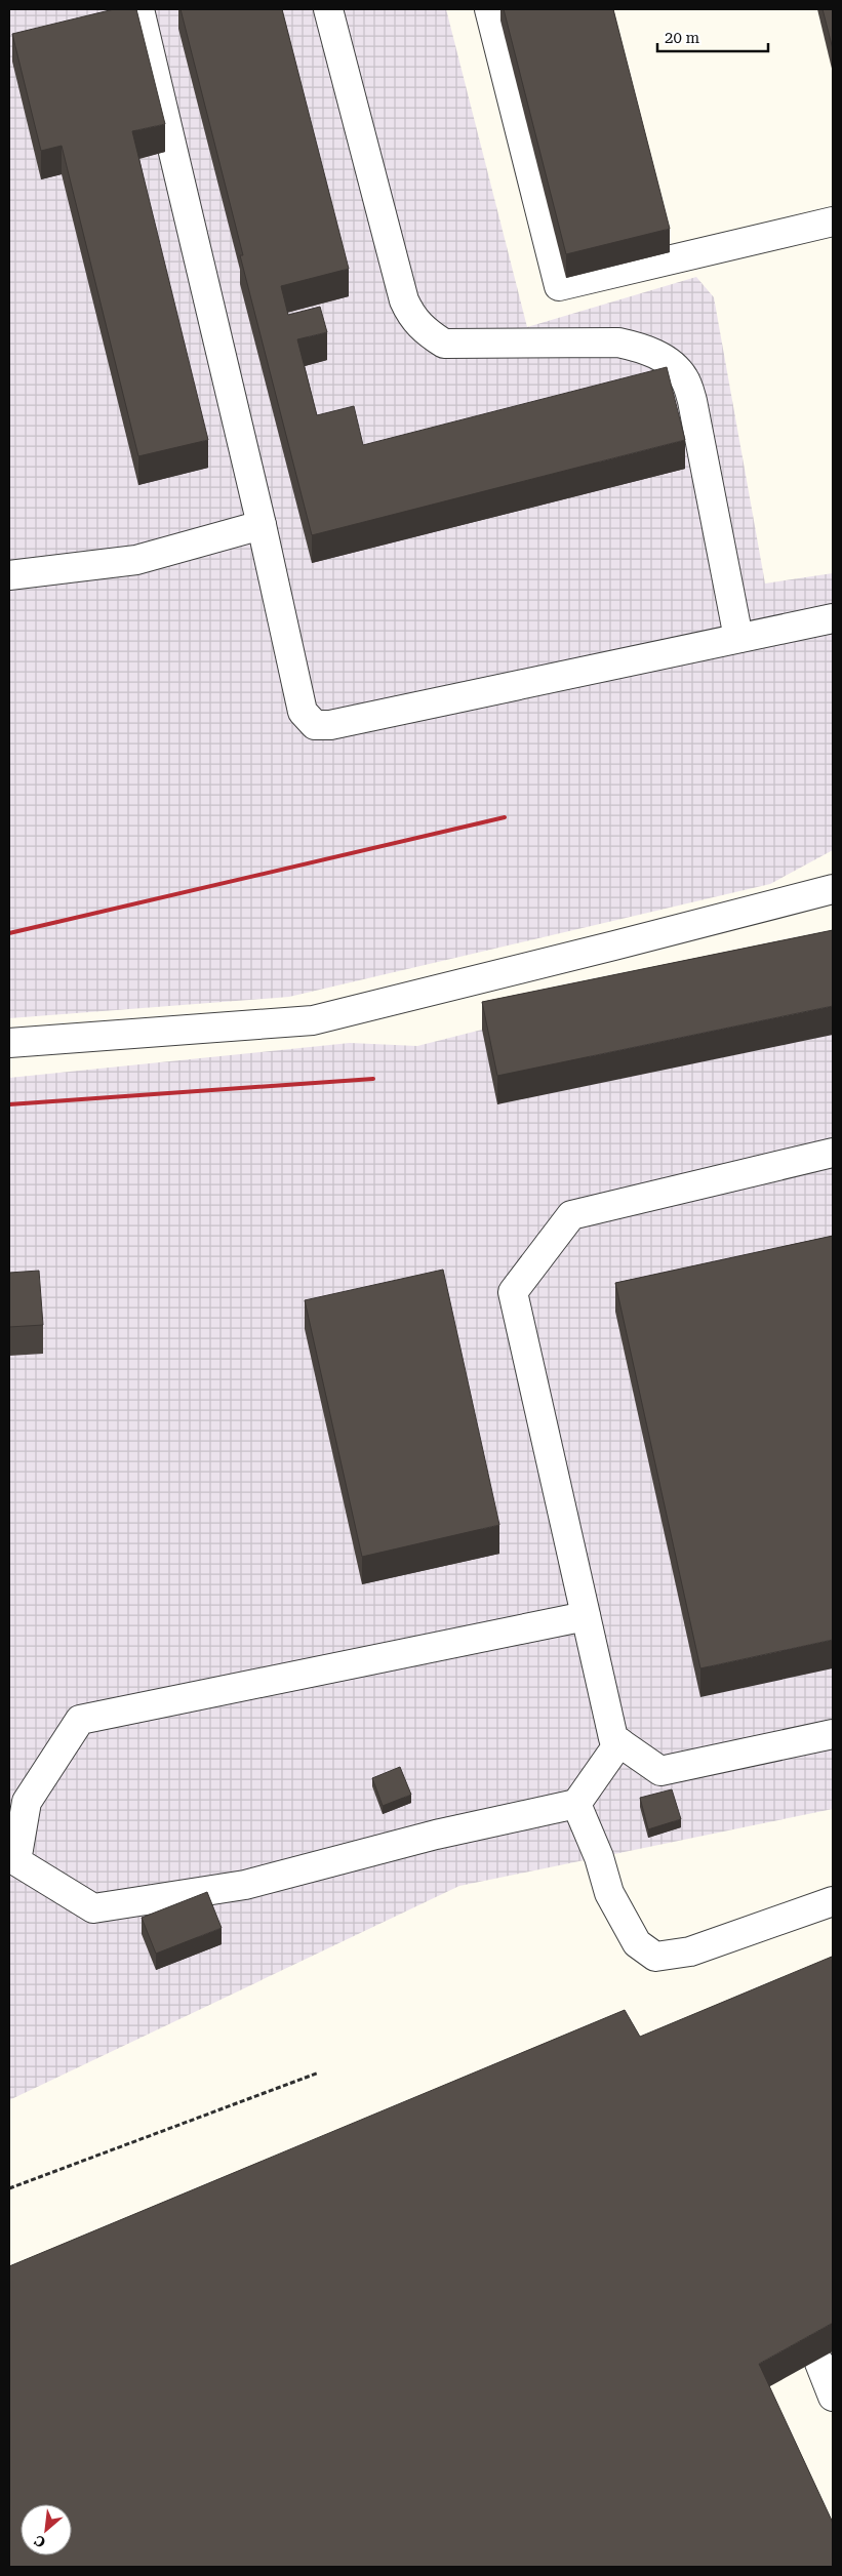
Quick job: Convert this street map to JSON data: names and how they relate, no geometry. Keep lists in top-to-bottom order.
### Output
{
  "scale_bar": "20 m",
  "north": "bottom left"
}
